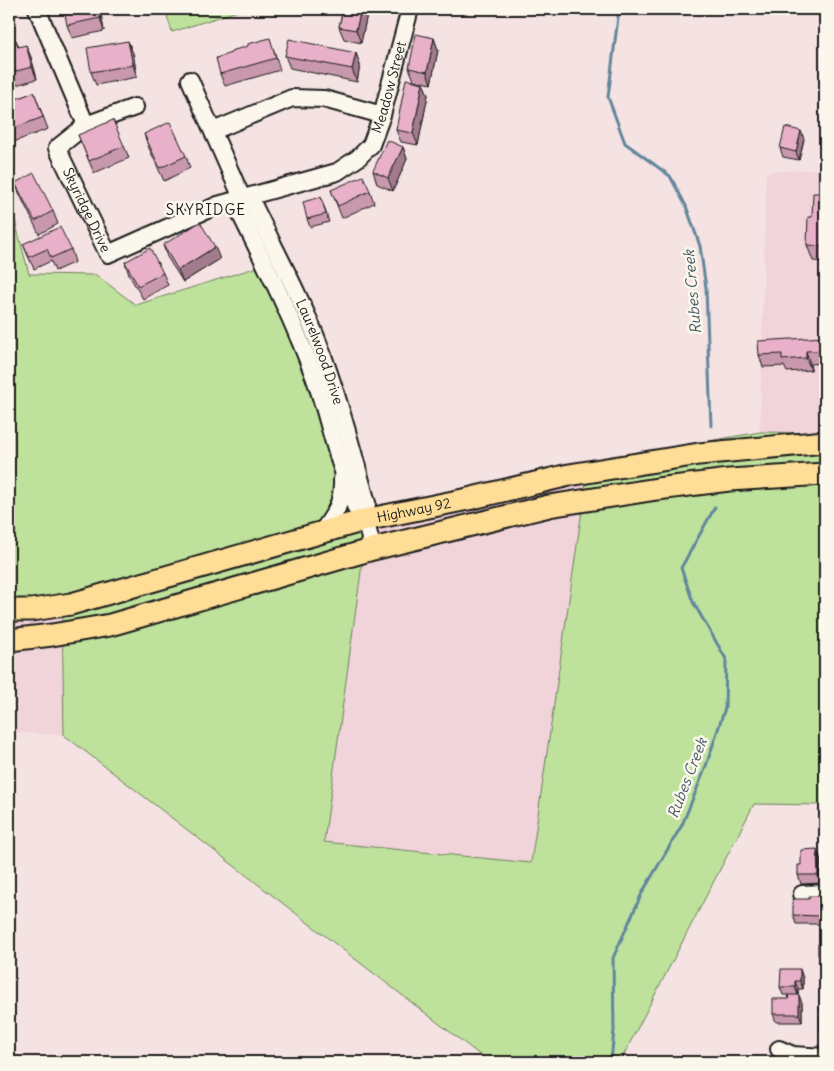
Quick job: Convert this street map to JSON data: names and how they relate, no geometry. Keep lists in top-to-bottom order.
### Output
{
  "streets": {
    "main road": ["Highway 92"],
    "street": ["Meadow Street", "Skyridge Drive", "Laurelwood Drive"]
  },
  "crossings": [
    ["Meadow Street", "Skyridge Drive"],
    ["Meadow Street", "Laurelwood Drive"],
    ["Skyridge Drive", "Laurelwood Drive"],
    ["Laurelwood Drive", "Highway 92"]
  ],
  "districts": ["SKYRIDGE"],
  "water": ["Rubes Creek"]
}
